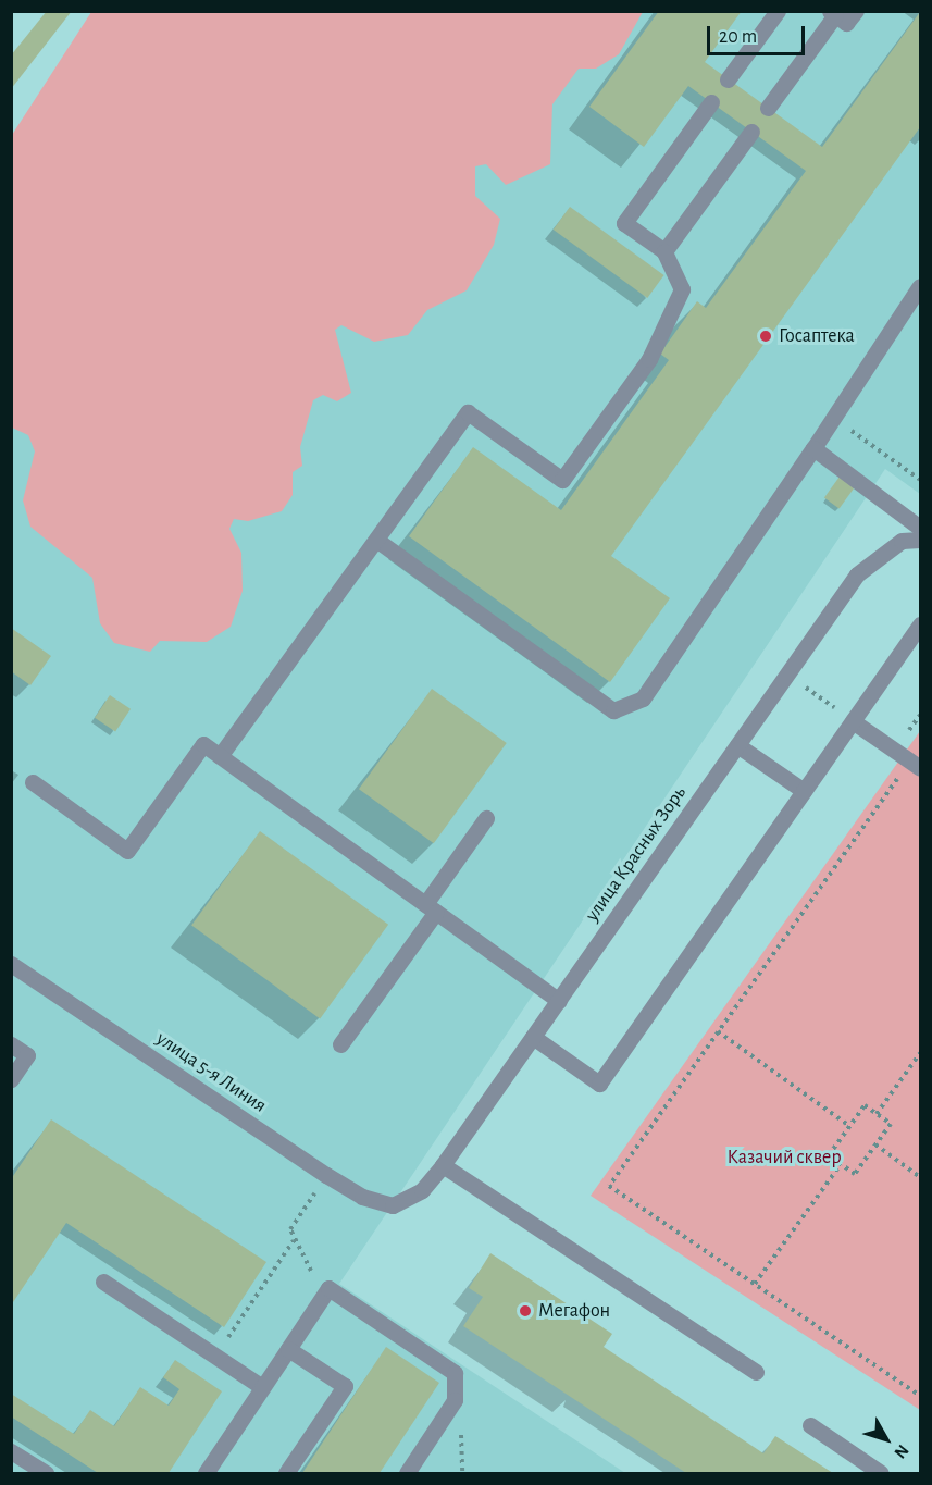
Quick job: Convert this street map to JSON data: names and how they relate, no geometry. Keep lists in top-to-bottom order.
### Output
{
  "streets": {
    "street": ["улица Красных Зорь", "улица 5-я Линия"]
  },
  "crossings": [
    ["улица Красных Зорь", "улица 5-я Линия"]
  ],
  "parks": ["Казачий сквер"],
  "places": ["Госаптека", "Мегафон"],
  "scale_bar": "20 m",
  "north": "bottom right"
}
